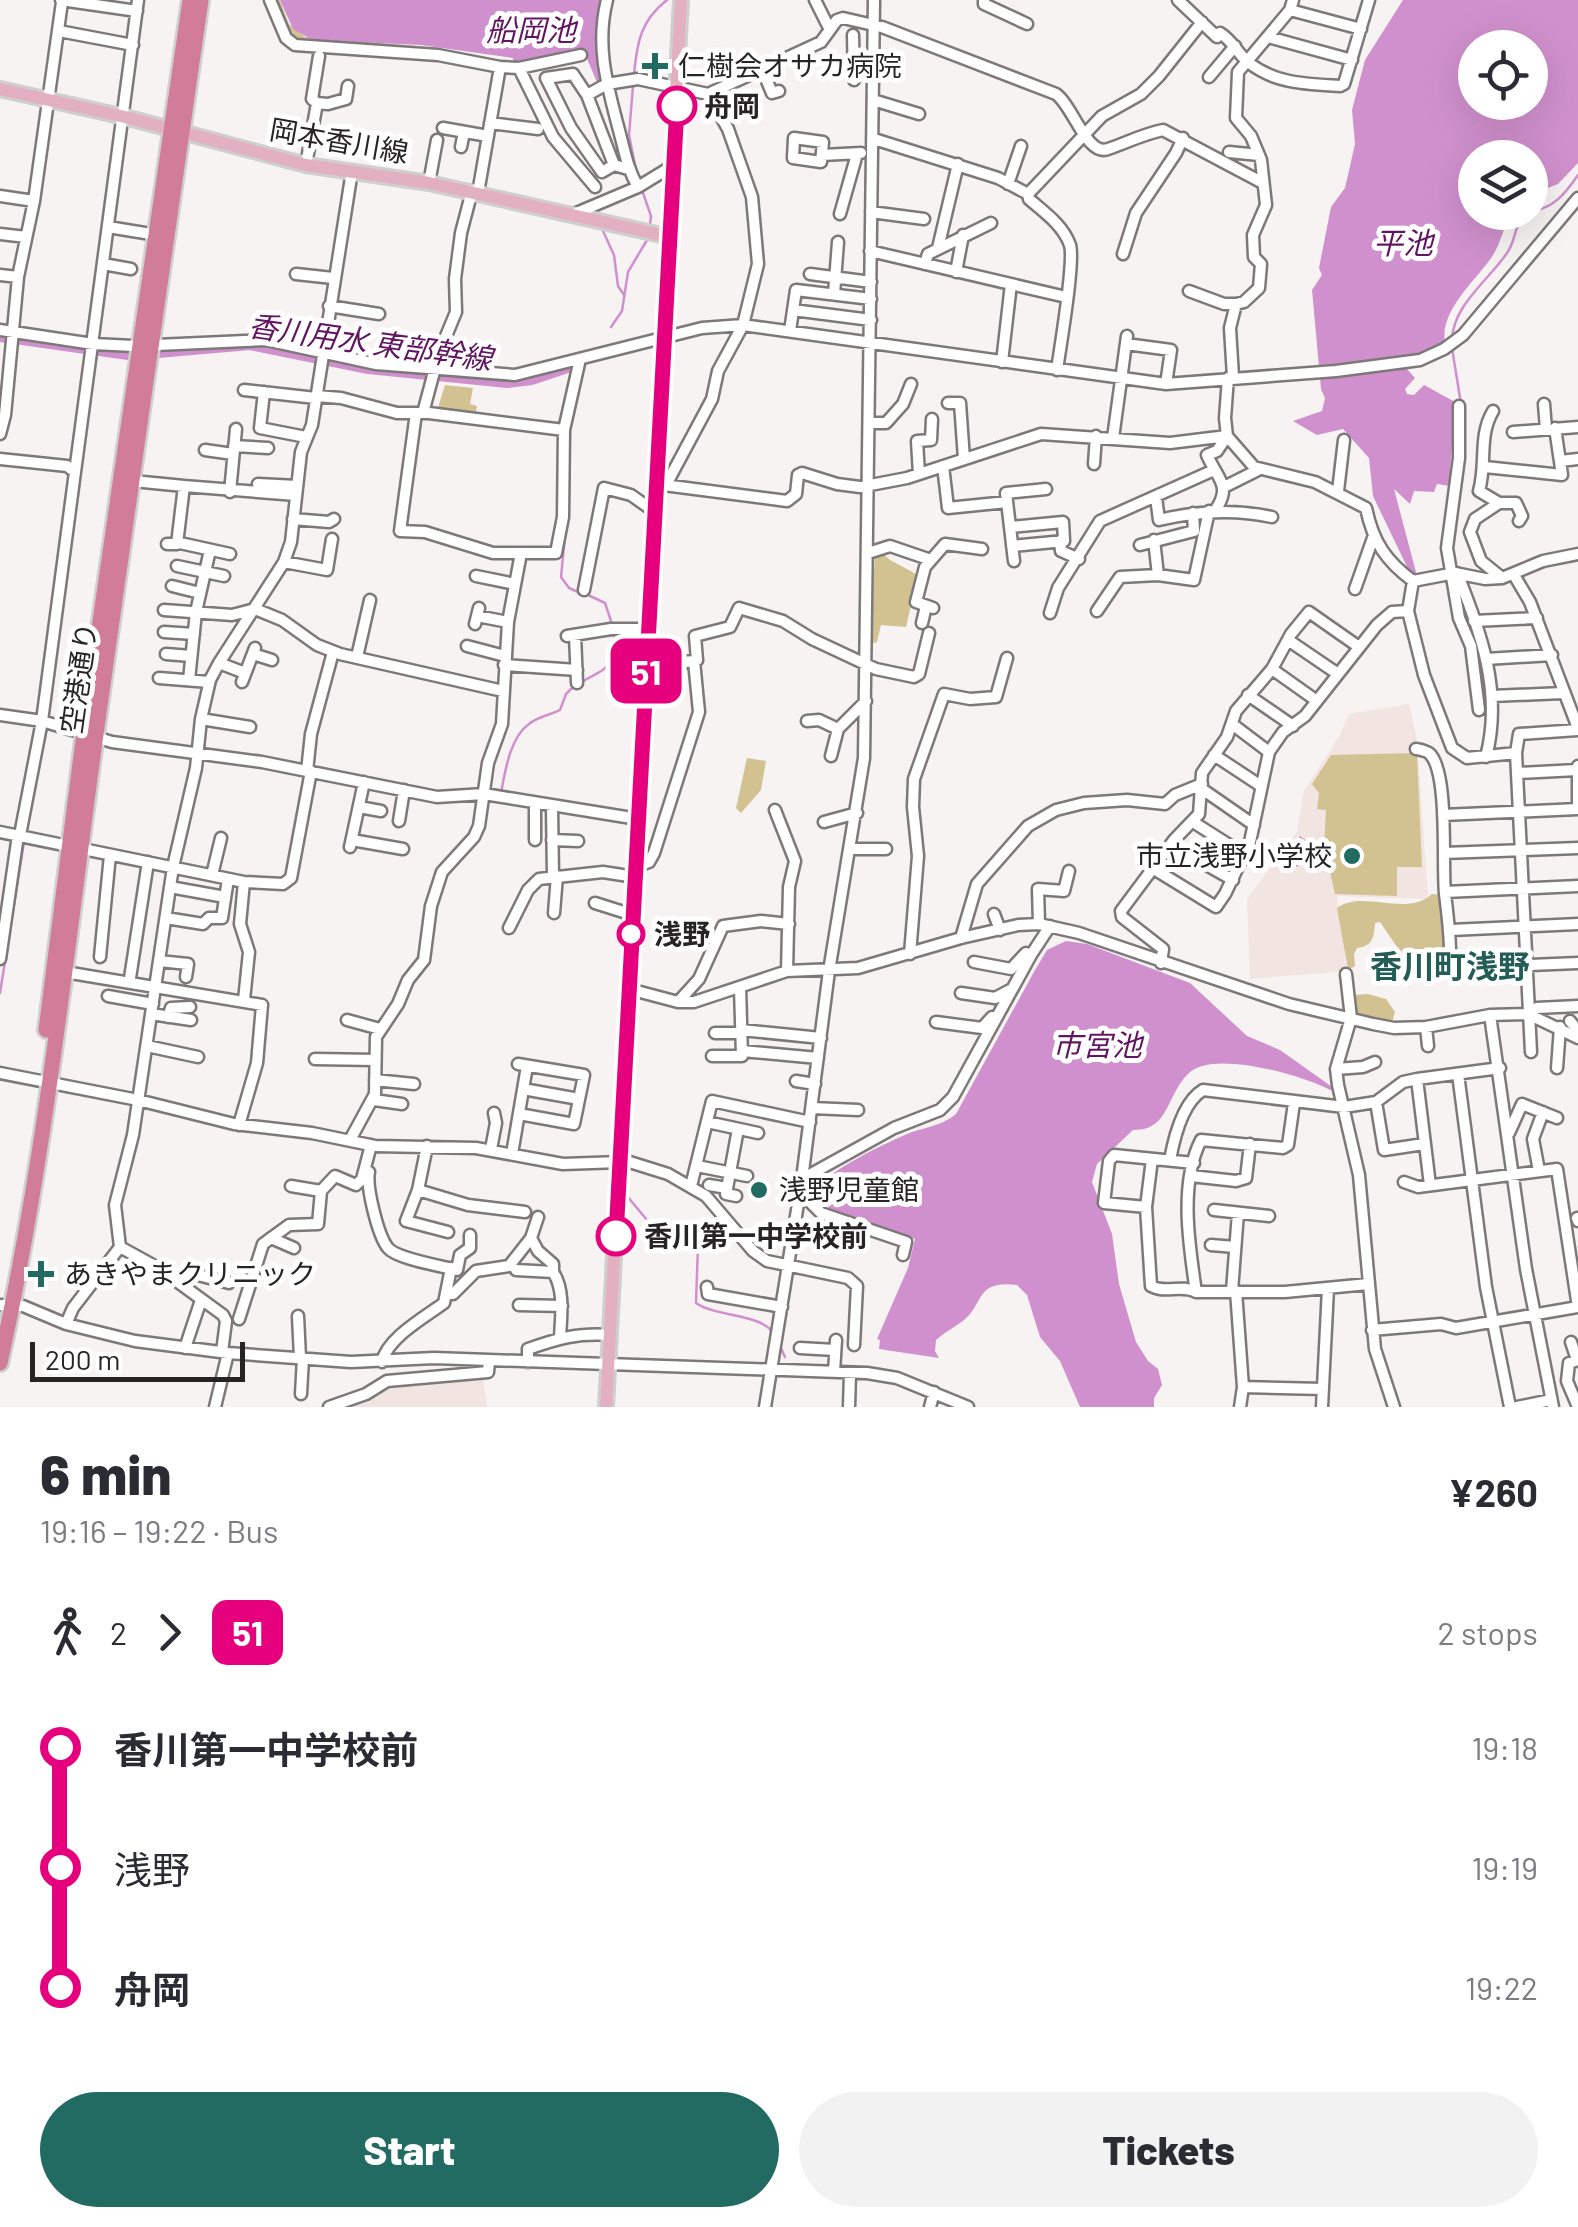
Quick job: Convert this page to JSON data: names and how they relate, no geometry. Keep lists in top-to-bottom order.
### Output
{
  "streets": {
    "highway": ["空港通り"],
    "main road": ["岡本香川線"]
  },
  "crossings": [
    ["岡本香川線", "空港通り"]
  ],
  "districts": ["香川町浅野"],
  "water": [
    "船岡池",
    "平池",
    "香川用水 東部幹線",
    "市宮池"
  ],
  "places": {
    "health": ["仁樹会オサカ病院", "あきやまクリニック"],
    "other": [
      "舟岡",
      "市立浅野小学校",
      "浅野",
      "浅野児童館",
      "香川第一中学校前"
    ]
  },
  "lines": ["bus line 51"],
  "scale_bar": "200 m",
  "page": {
    "on_map": "51",
    "scale": "200 m",
    "heading": ["6 min", "19:16 – 19:22 · Bus", "¥260"],
    "legs": ["2", "51", "2 stops"],
    "list": [
      {
        "name": "香川第一中学校前",
        "value": "19:18"
      },
      {
        "name": "浅野",
        "value": "19:19"
      },
      {
        "name": "舟岡",
        "value": "19:22"
      }
    ],
    "buttons": ["Start", "Tickets"]
  }
}
